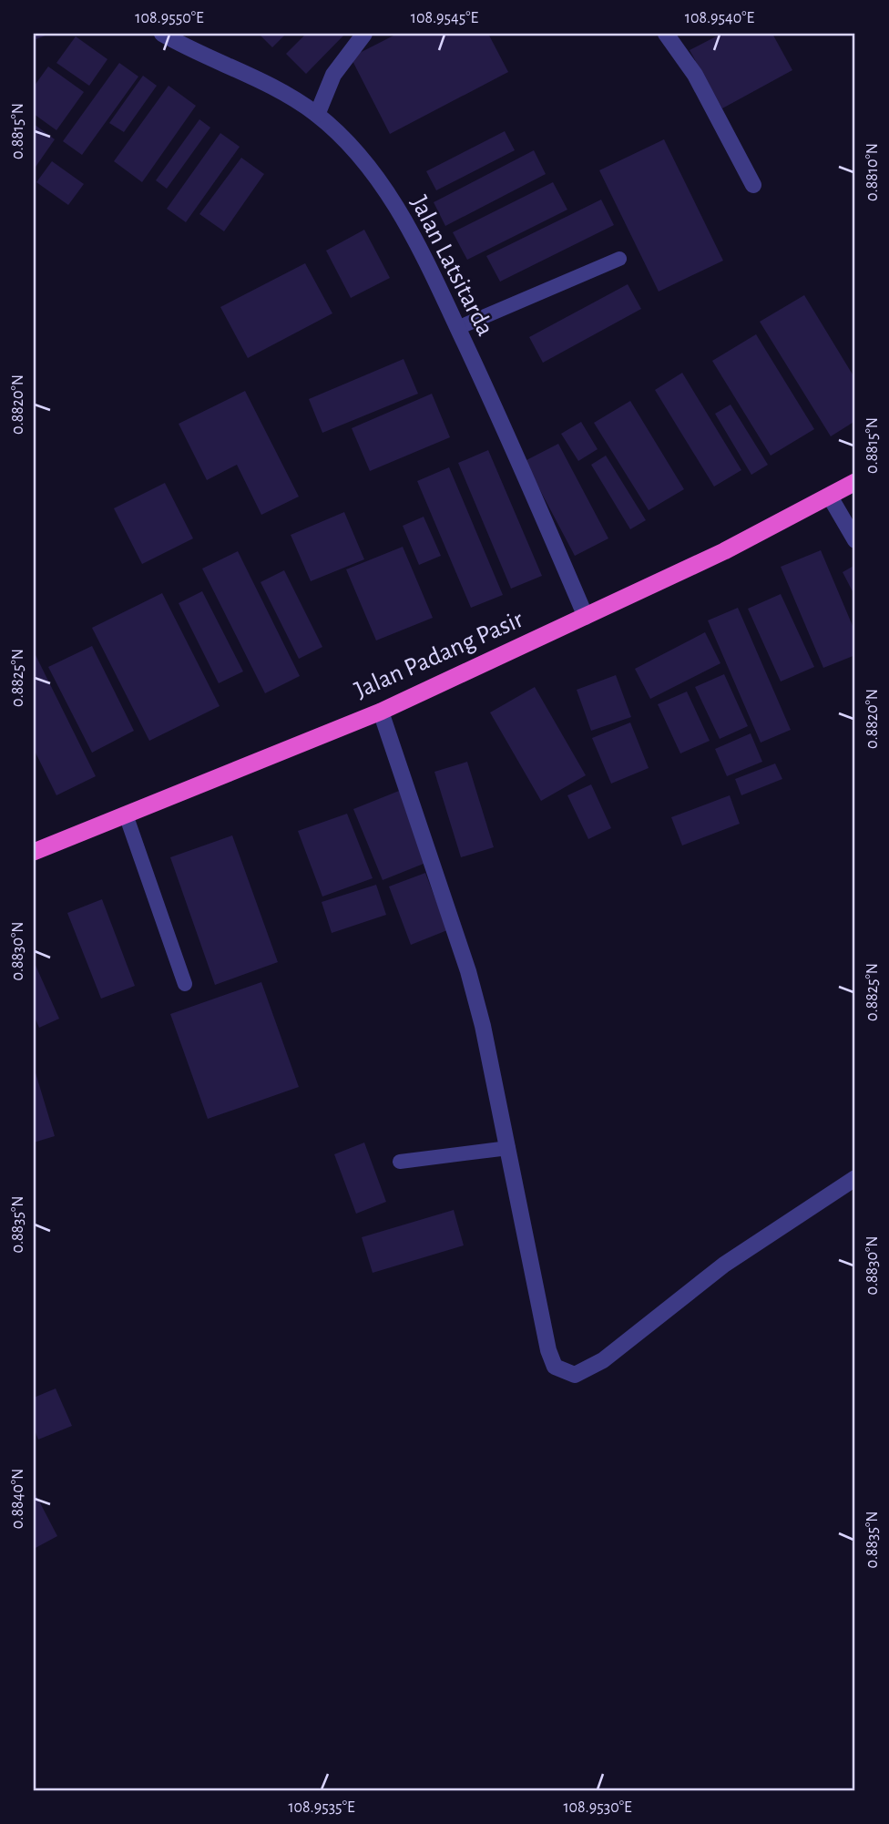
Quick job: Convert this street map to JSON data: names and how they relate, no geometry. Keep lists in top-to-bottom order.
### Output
{
  "streets": {
    "highway": ["Jalan Padang Pasir"],
    "street": ["Jalan Latsitarda"]
  },
  "crossings": [
    ["Jalan Latsitarda", "Jalan Padang Pasir"]
  ],
  "coordinates": [
    "108.9550°E",
    "108.9545°E",
    "108.9540°E",
    "0.8815°N",
    "0.8810°N",
    "0.8820°N",
    "0.8825°N",
    "0.8830°N",
    "0.8835°N",
    "0.8840°N",
    "108.9535°E",
    "108.9530°E"
  ]
}
